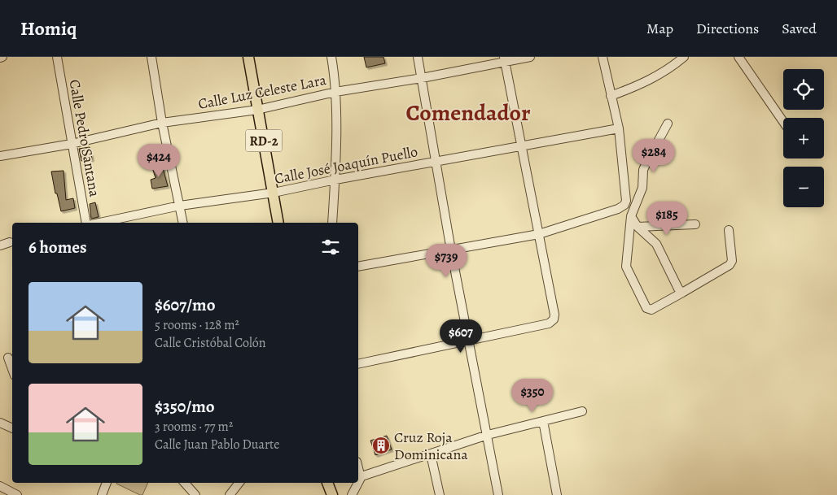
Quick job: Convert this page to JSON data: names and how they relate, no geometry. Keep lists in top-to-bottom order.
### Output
{
  "streets": {
    "main road": ["RD-2"],
    "street": ["Calle Luz Celeste Lara", "Calle Pedro Santana", "Calle José Joaquín Puello"]
  },
  "crossings": [
    ["Calle Luz Celeste Lara", "Calle Pedro Santana"],
    ["Calle Luz Celeste Lara", "RD-2"],
    ["RD-2", "Calle José Joaquín Puello"]
  ],
  "districts": ["Comendador"],
  "places": {
    "building": ["Cruz Roja Dominicana"]
  },
  "page": {
    "header": "Homiq",
    "nav": ["Map", "Directions", "Saved"],
    "map_buttons": ["+", "−"],
    "price": [
      "$284",
      "$424",
      "$185",
      "$739",
      "$607",
      "$350"
    ],
    "heading": "6 homes",
    "list": [
      {
        "name": "$607/mo",
        "note": "5 rooms · 128 m² · Calle Cristóbal Colón"
      },
      {
        "name": "$350/mo",
        "note": "3 rooms · 77 m² · Calle Juan Pablo Duarte"
      }
    ]
  }
}
